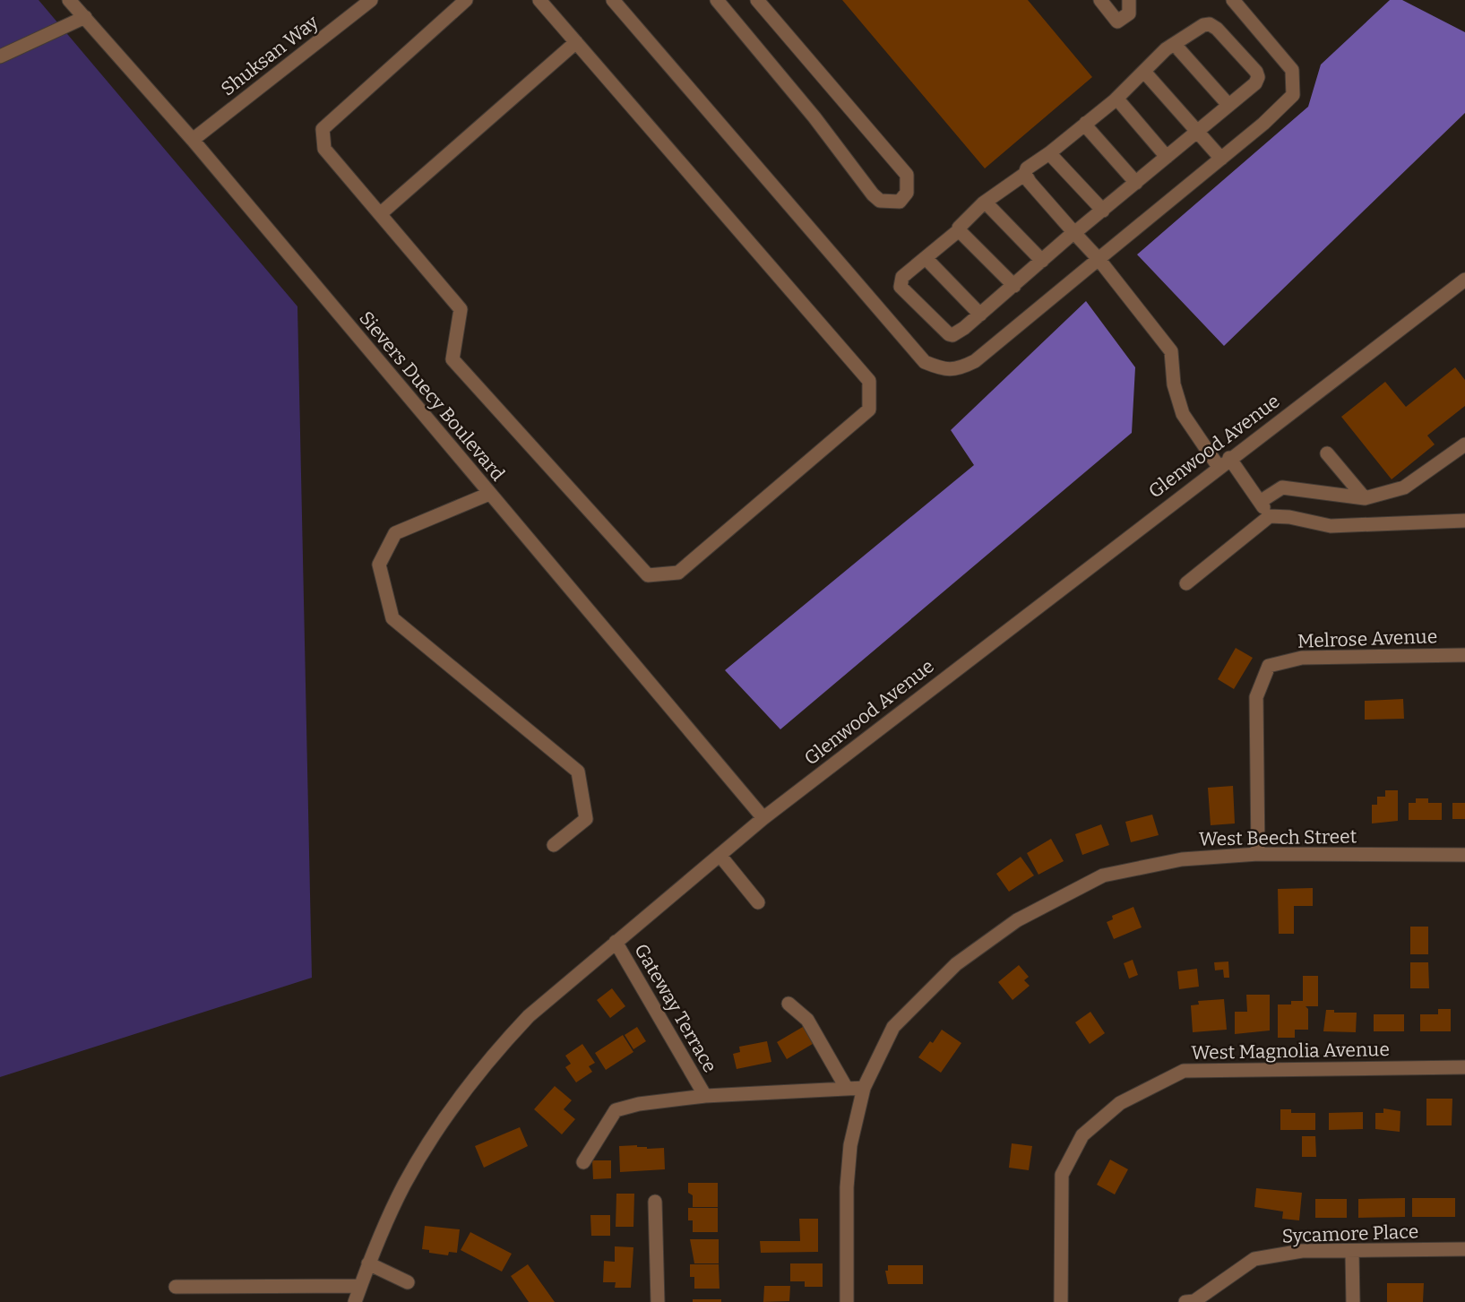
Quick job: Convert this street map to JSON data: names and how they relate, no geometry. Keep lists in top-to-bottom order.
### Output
{
  "streets": {
    "street": [
      "Shuksan Way",
      "Sievers Duecy Boulevard",
      "Glenwood Avenue",
      "Melrose Avenue",
      "West Beech Street",
      "Gateway Terrace",
      "West Magnolia Avenue",
      "Sycamore Place"
    ]
  },
  "crossings": [
    ["Shuksan Way", "Sievers Duecy Boulevard"],
    ["Sievers Duecy Boulevard", "Glenwood Avenue"],
    ["Glenwood Avenue", "Gateway Terrace"],
    ["Melrose Avenue", "West Beech Street"],
    ["West Beech Street", "Gateway Terrace"]
  ]
}
